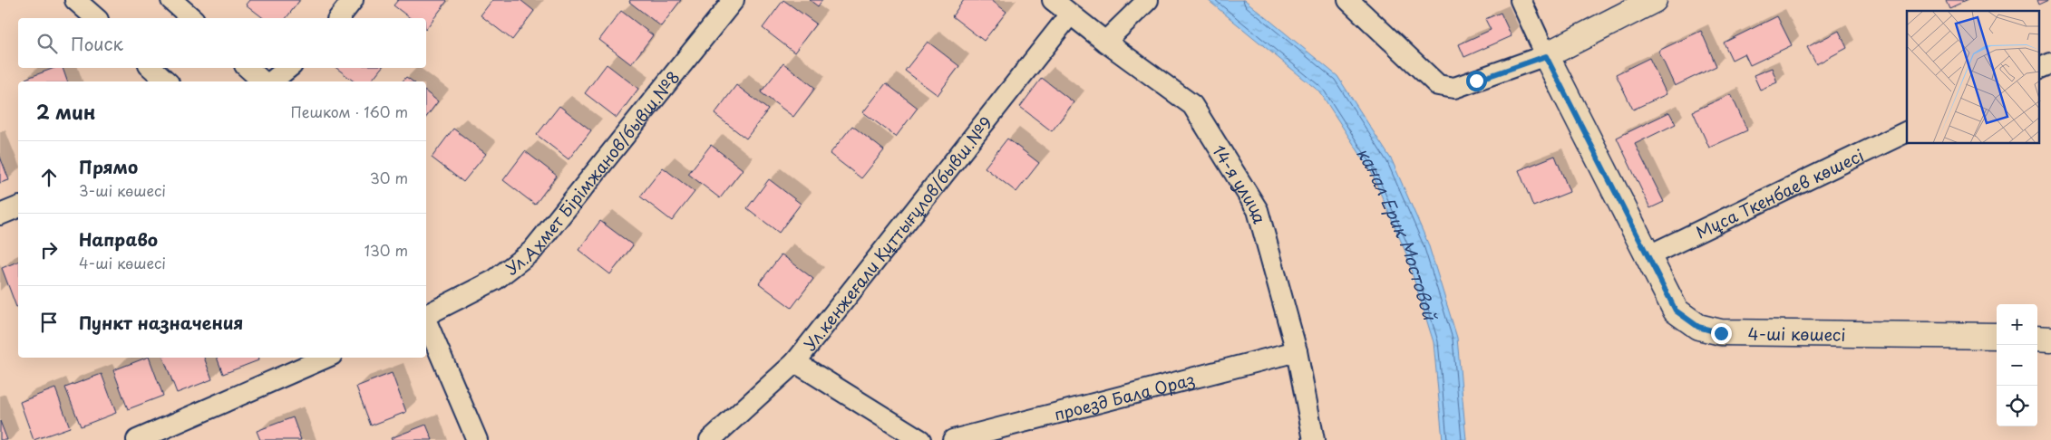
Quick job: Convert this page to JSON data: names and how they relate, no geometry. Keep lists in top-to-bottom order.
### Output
{
  "streets": {
    "street": [
      "Ул.Ахмет Бірімжанов/бывш.№8",
      "14-я улица",
      "Мұса Ткенбаев көшесі",
      "Ул.кенжеғали Құттығұлов/бывш.№9",
      "4-ші көшесі",
      "проезд Бала Ораз"
    ]
  },
  "crossings": [
    ["14-я улица", "Ул.кенжеғали Құттығұлов/бывш.№9"],
    ["14-я улица", "проезд Бала Ораз"],
    ["Мұса Ткенбаев көшесі", "4-ші көшесі"]
  ],
  "water": ["канал Ерик Мостовой"],
  "page": {
    "search": "Поиск",
    "heading": ["2 мин", "Пешком · 160 m"],
    "list": [
      ["Прямо", "3-ші көшесі", "30 m"],
      ["Направо", "4-ші көшесі", "130 m"],
      "Пункт назначения"
    ],
    "map_buttons": ["+", "−"]
  }
}
